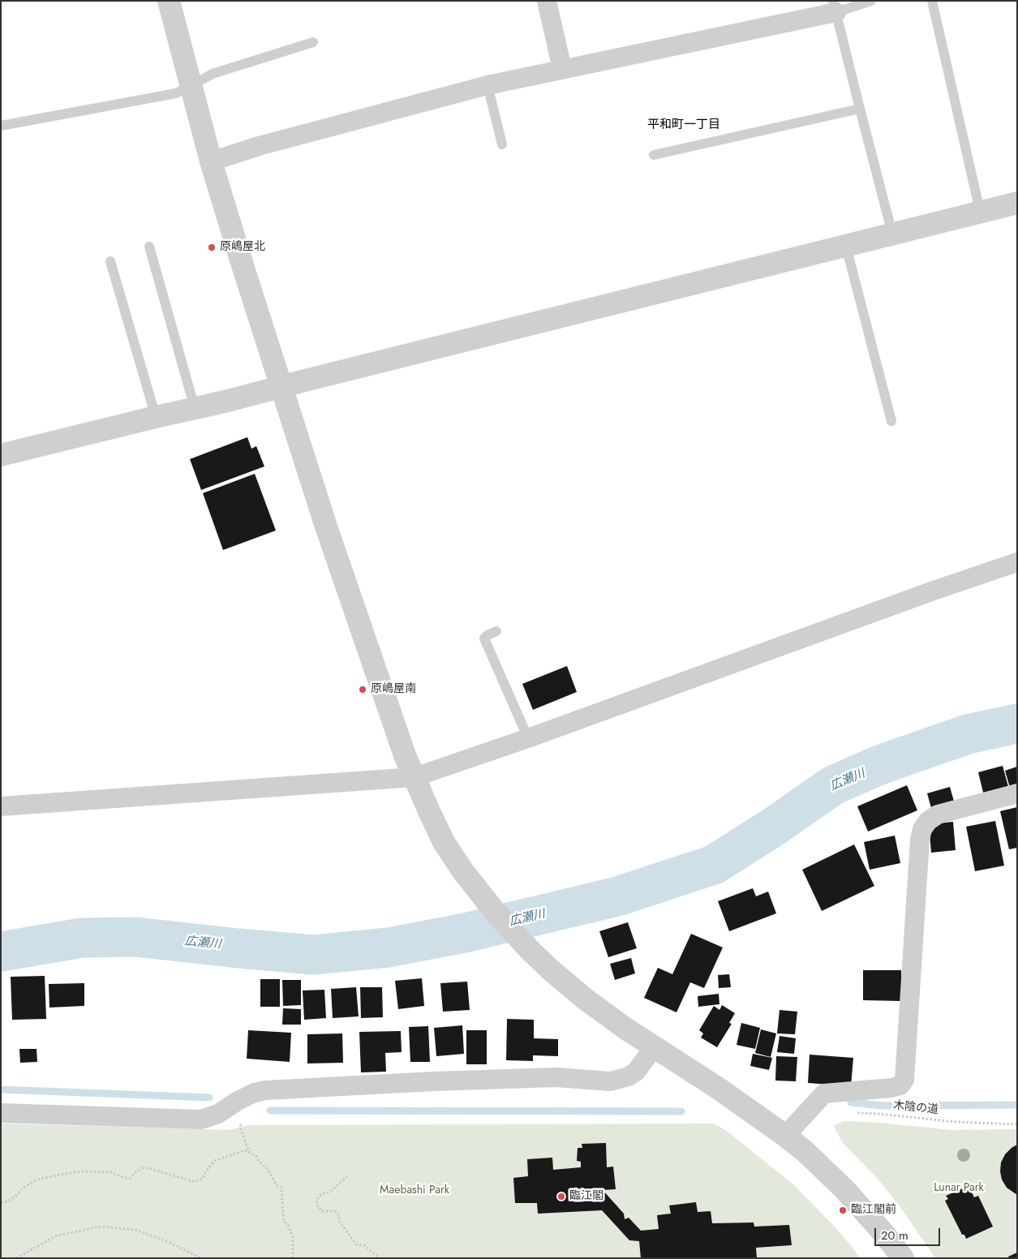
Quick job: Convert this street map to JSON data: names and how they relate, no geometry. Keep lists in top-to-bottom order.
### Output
{
  "streets": {
    "path": ["木陰の道"]
  },
  "districts": ["平和町一丁目"],
  "water": ["広瀬川"],
  "parks": ["Lunar Park", "Maebashi Park"],
  "places": [
    "原嶋屋北",
    "原嶋屋南",
    "臨江閣",
    "臨江閣前"
  ],
  "scale_bar": "20 m"
}
